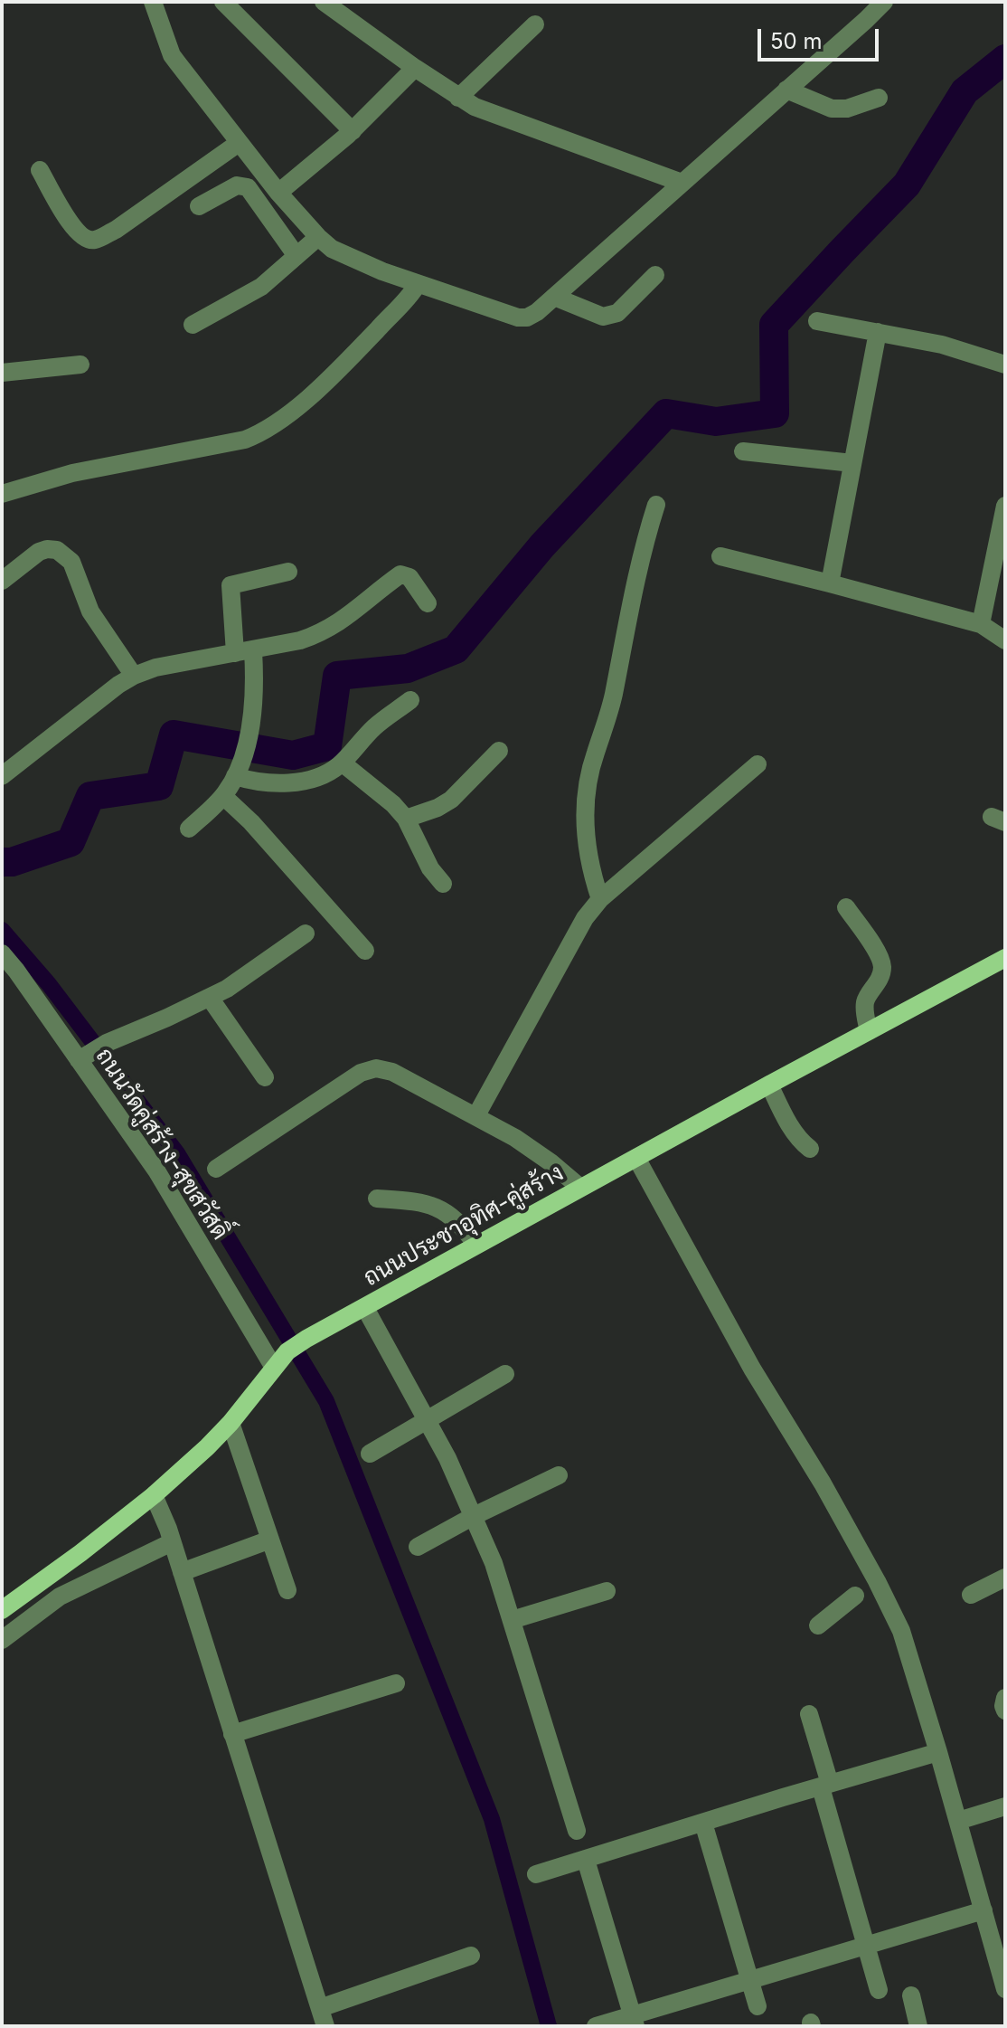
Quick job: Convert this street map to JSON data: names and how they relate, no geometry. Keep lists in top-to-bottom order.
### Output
{
  "streets": {
    "main road": ["ถนนประชาอุทิศ-คู่สร้าง"],
    "street": ["ถนนวัดคู่สร้าง-สุขสวัสดิ์"]
  },
  "crossings": [
    ["ถนนวัดคู่สร้าง-สุขสวัสดิ์", "ถนนประชาอุทิศ-คู่สร้าง"]
  ],
  "scale_bar": "50 m"
}
